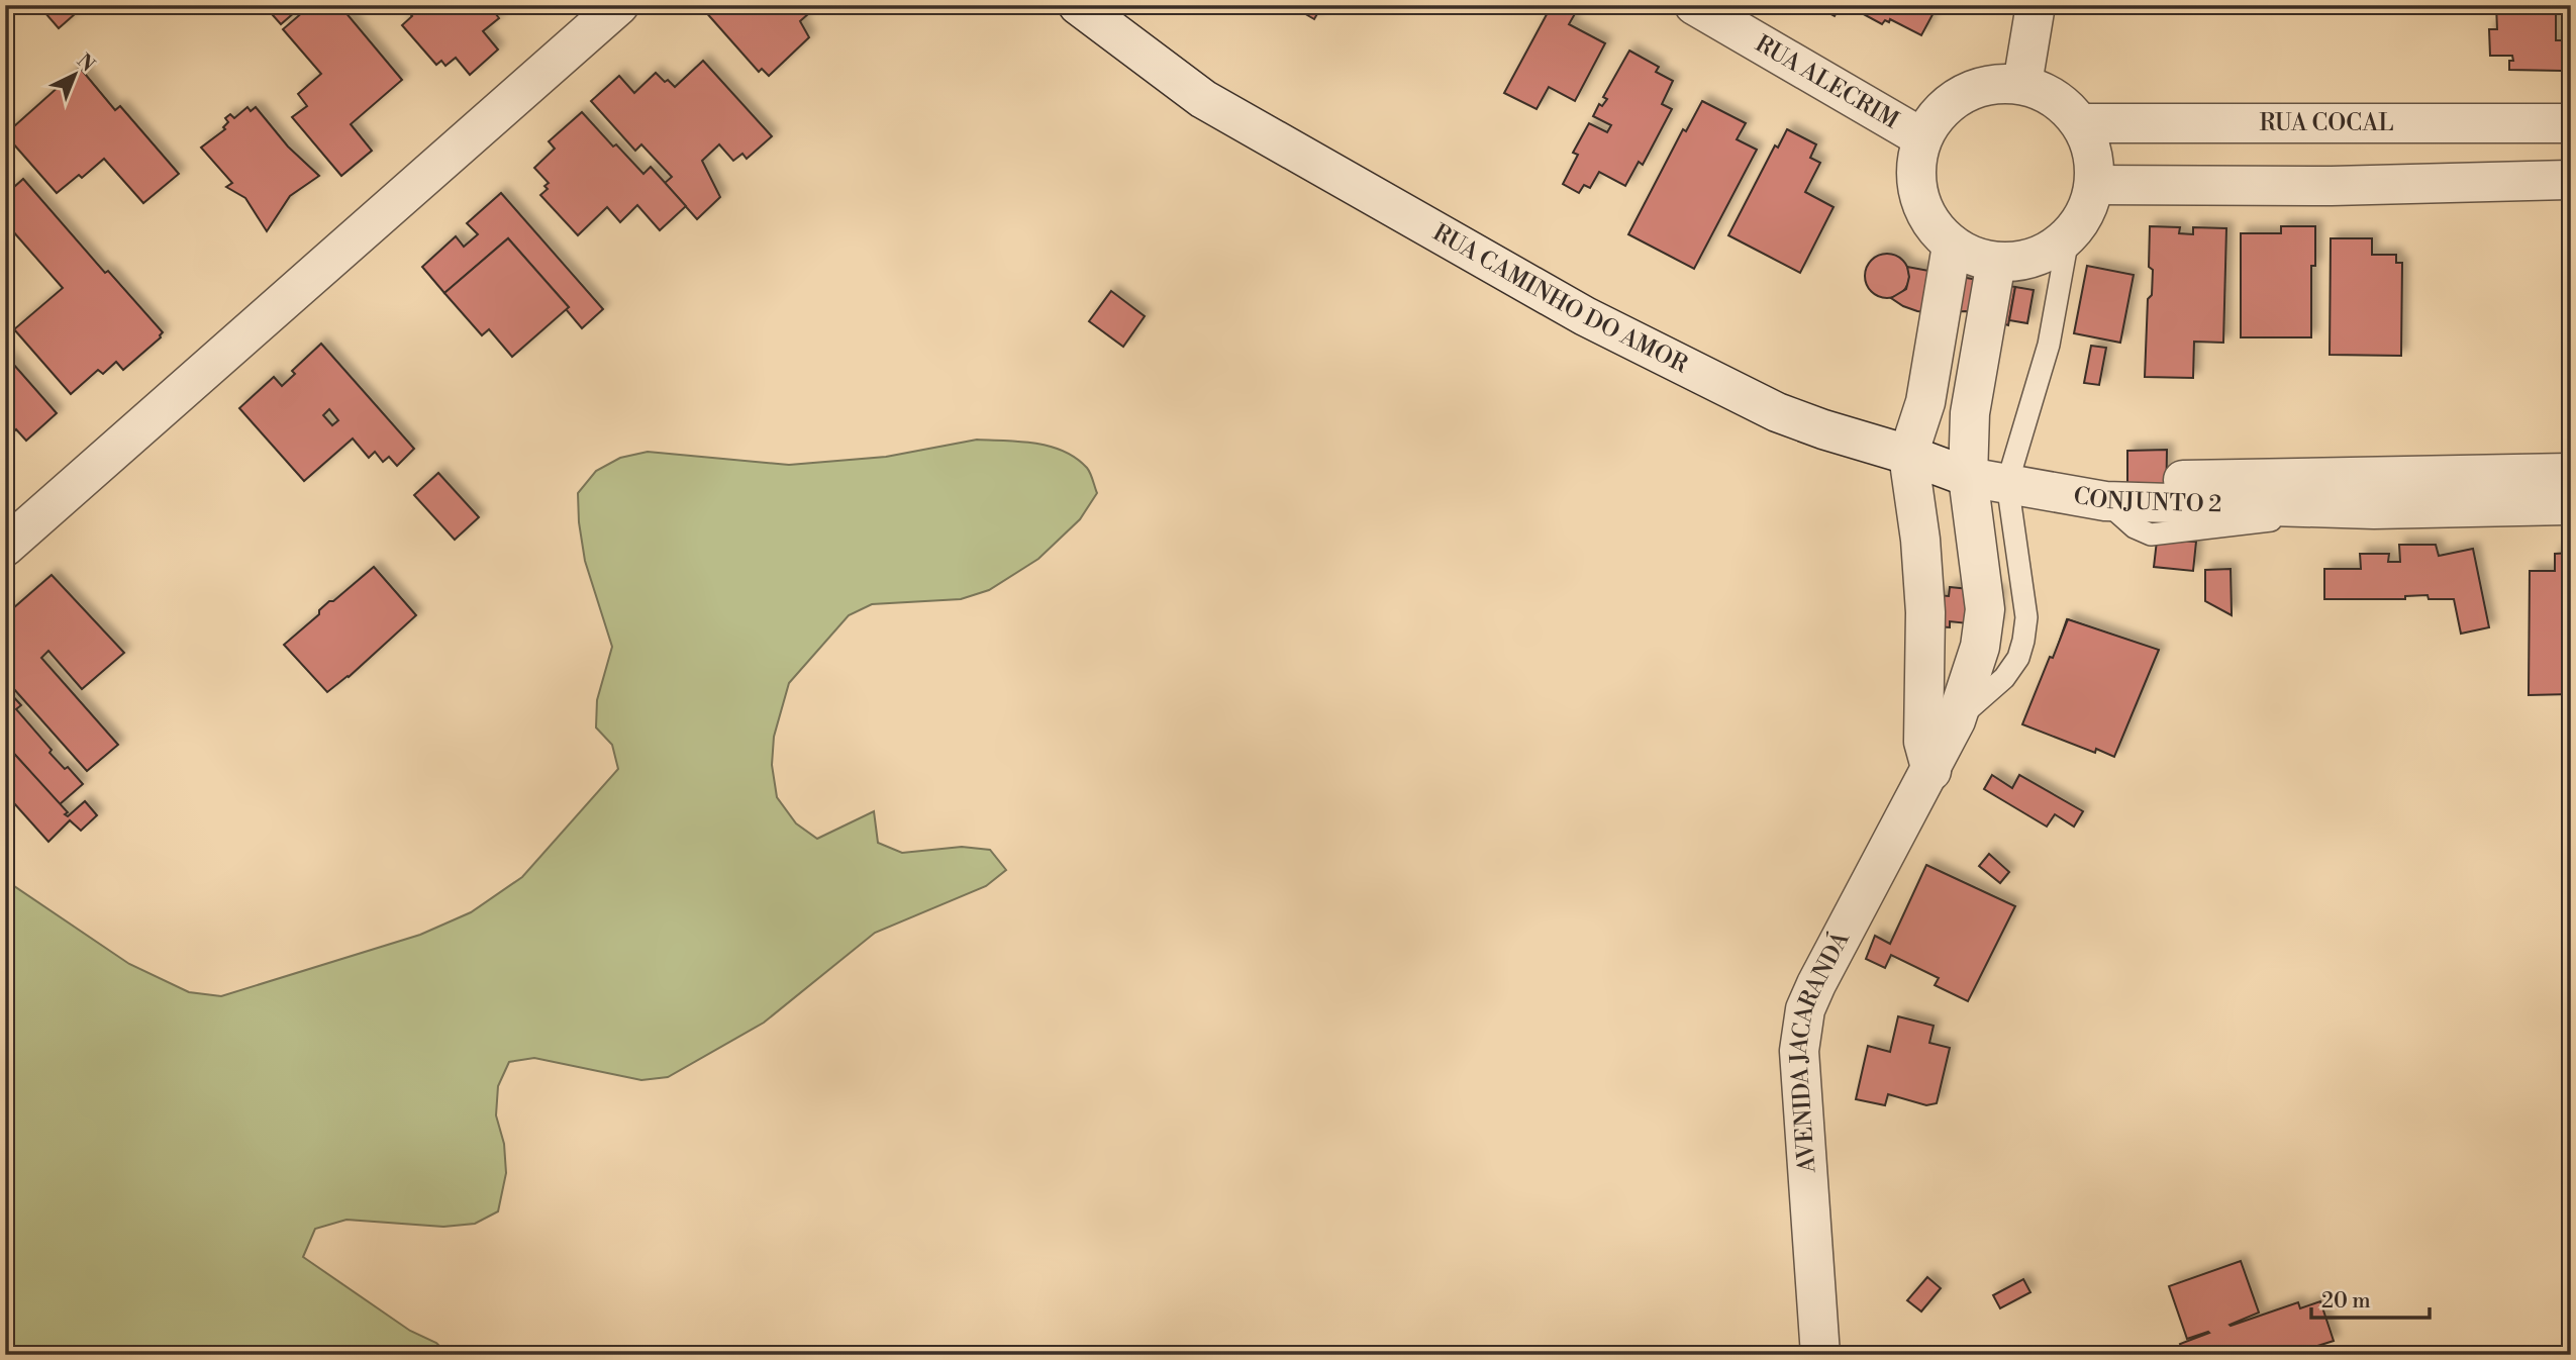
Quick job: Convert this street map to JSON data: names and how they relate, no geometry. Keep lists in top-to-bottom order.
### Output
{
  "streets": {
    "street": [
      "RUA ALECRIM",
      "RUA COCAL",
      "RUA CAMINHO DO AMOR",
      "CONJUNTO 2",
      "AVENIDA JACARANDÁ"
    ]
  },
  "crossings": [
    ["RUA ALECRIM", "RUA COCAL"],
    ["RUA ALECRIM", "AVENIDA JACARANDÁ"],
    ["RUA COCAL", "AVENIDA JACARANDÁ"],
    ["RUA CAMINHO DO AMOR", "CONJUNTO 2"],
    ["RUA CAMINHO DO AMOR", "AVENIDA JACARANDÁ"]
  ],
  "scale_bar": "20 m",
  "north": "top right"
}
